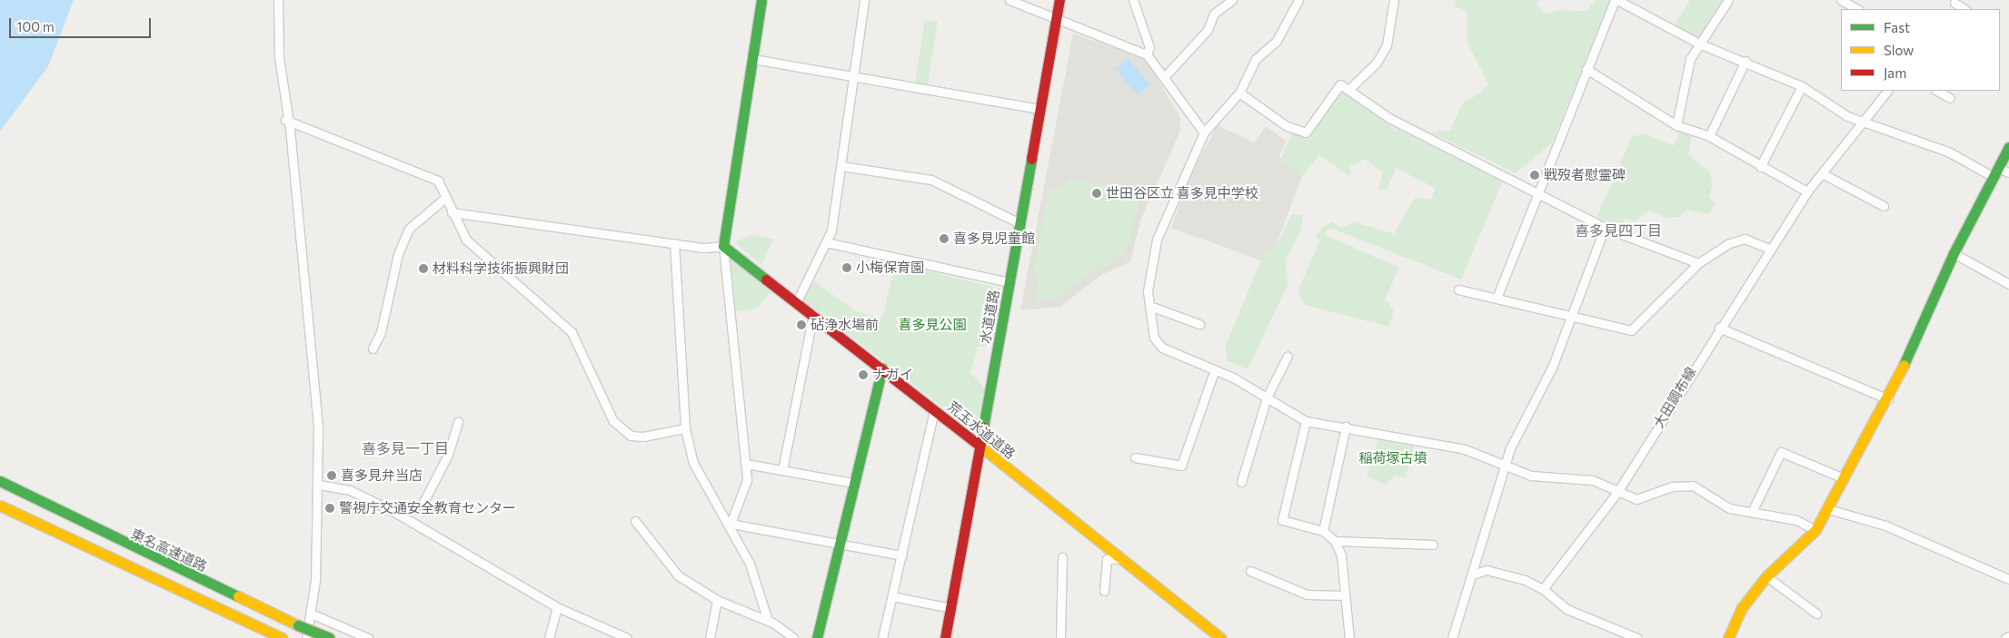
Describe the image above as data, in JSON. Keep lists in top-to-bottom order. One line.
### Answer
{"streets":{"main road":["水道道路","荒玉水道道路","東名高速道路"],"street":["大田調布線"]},"crossings":[["水道道路","荒玉水道道路"]],"districts":["喜多見四丁目","喜多見一丁目"],"parks":["喜多見公園","稲荷塚古墳"],"places":["戦歿者慰霊碑","世田谷区立 喜多見中学校","喜多見児童館","小梅保育園","材料科学技術振興財団","砧浄水場前","ナガイ","喜多見弁当店","警視庁交通安全教育センター"],"legend":["Fast","Slow","Jam"],"scale_bar":"100 m"}
